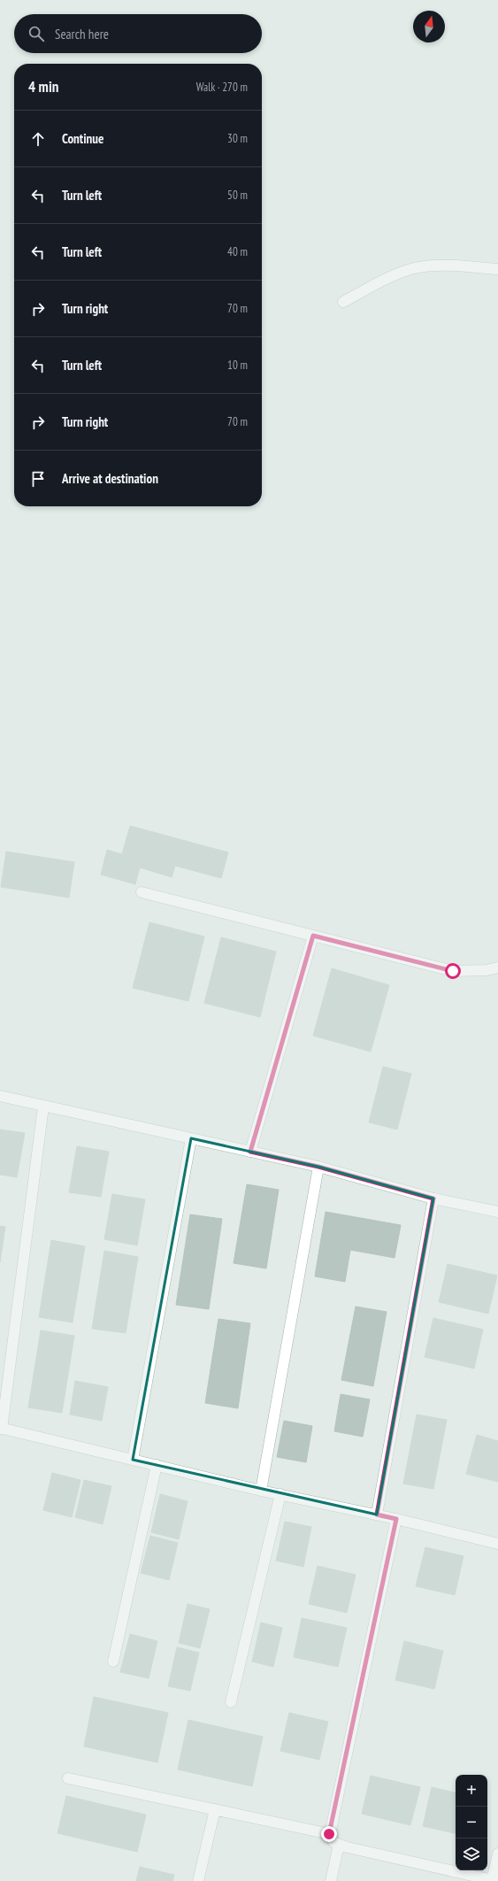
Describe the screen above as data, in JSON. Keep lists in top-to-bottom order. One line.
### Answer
{"north":"top","page":{"search":"Search here","heading":["4 min","Walk · 270 m"],"list":[["Continue","30 m"],["Turn left","50 m"],["Turn left","40 m"],["Turn right","70 m"],["Turn left","10 m"],["Turn right","70 m"],"Arrive at destination"],"map_buttons":["+","−"]}}
